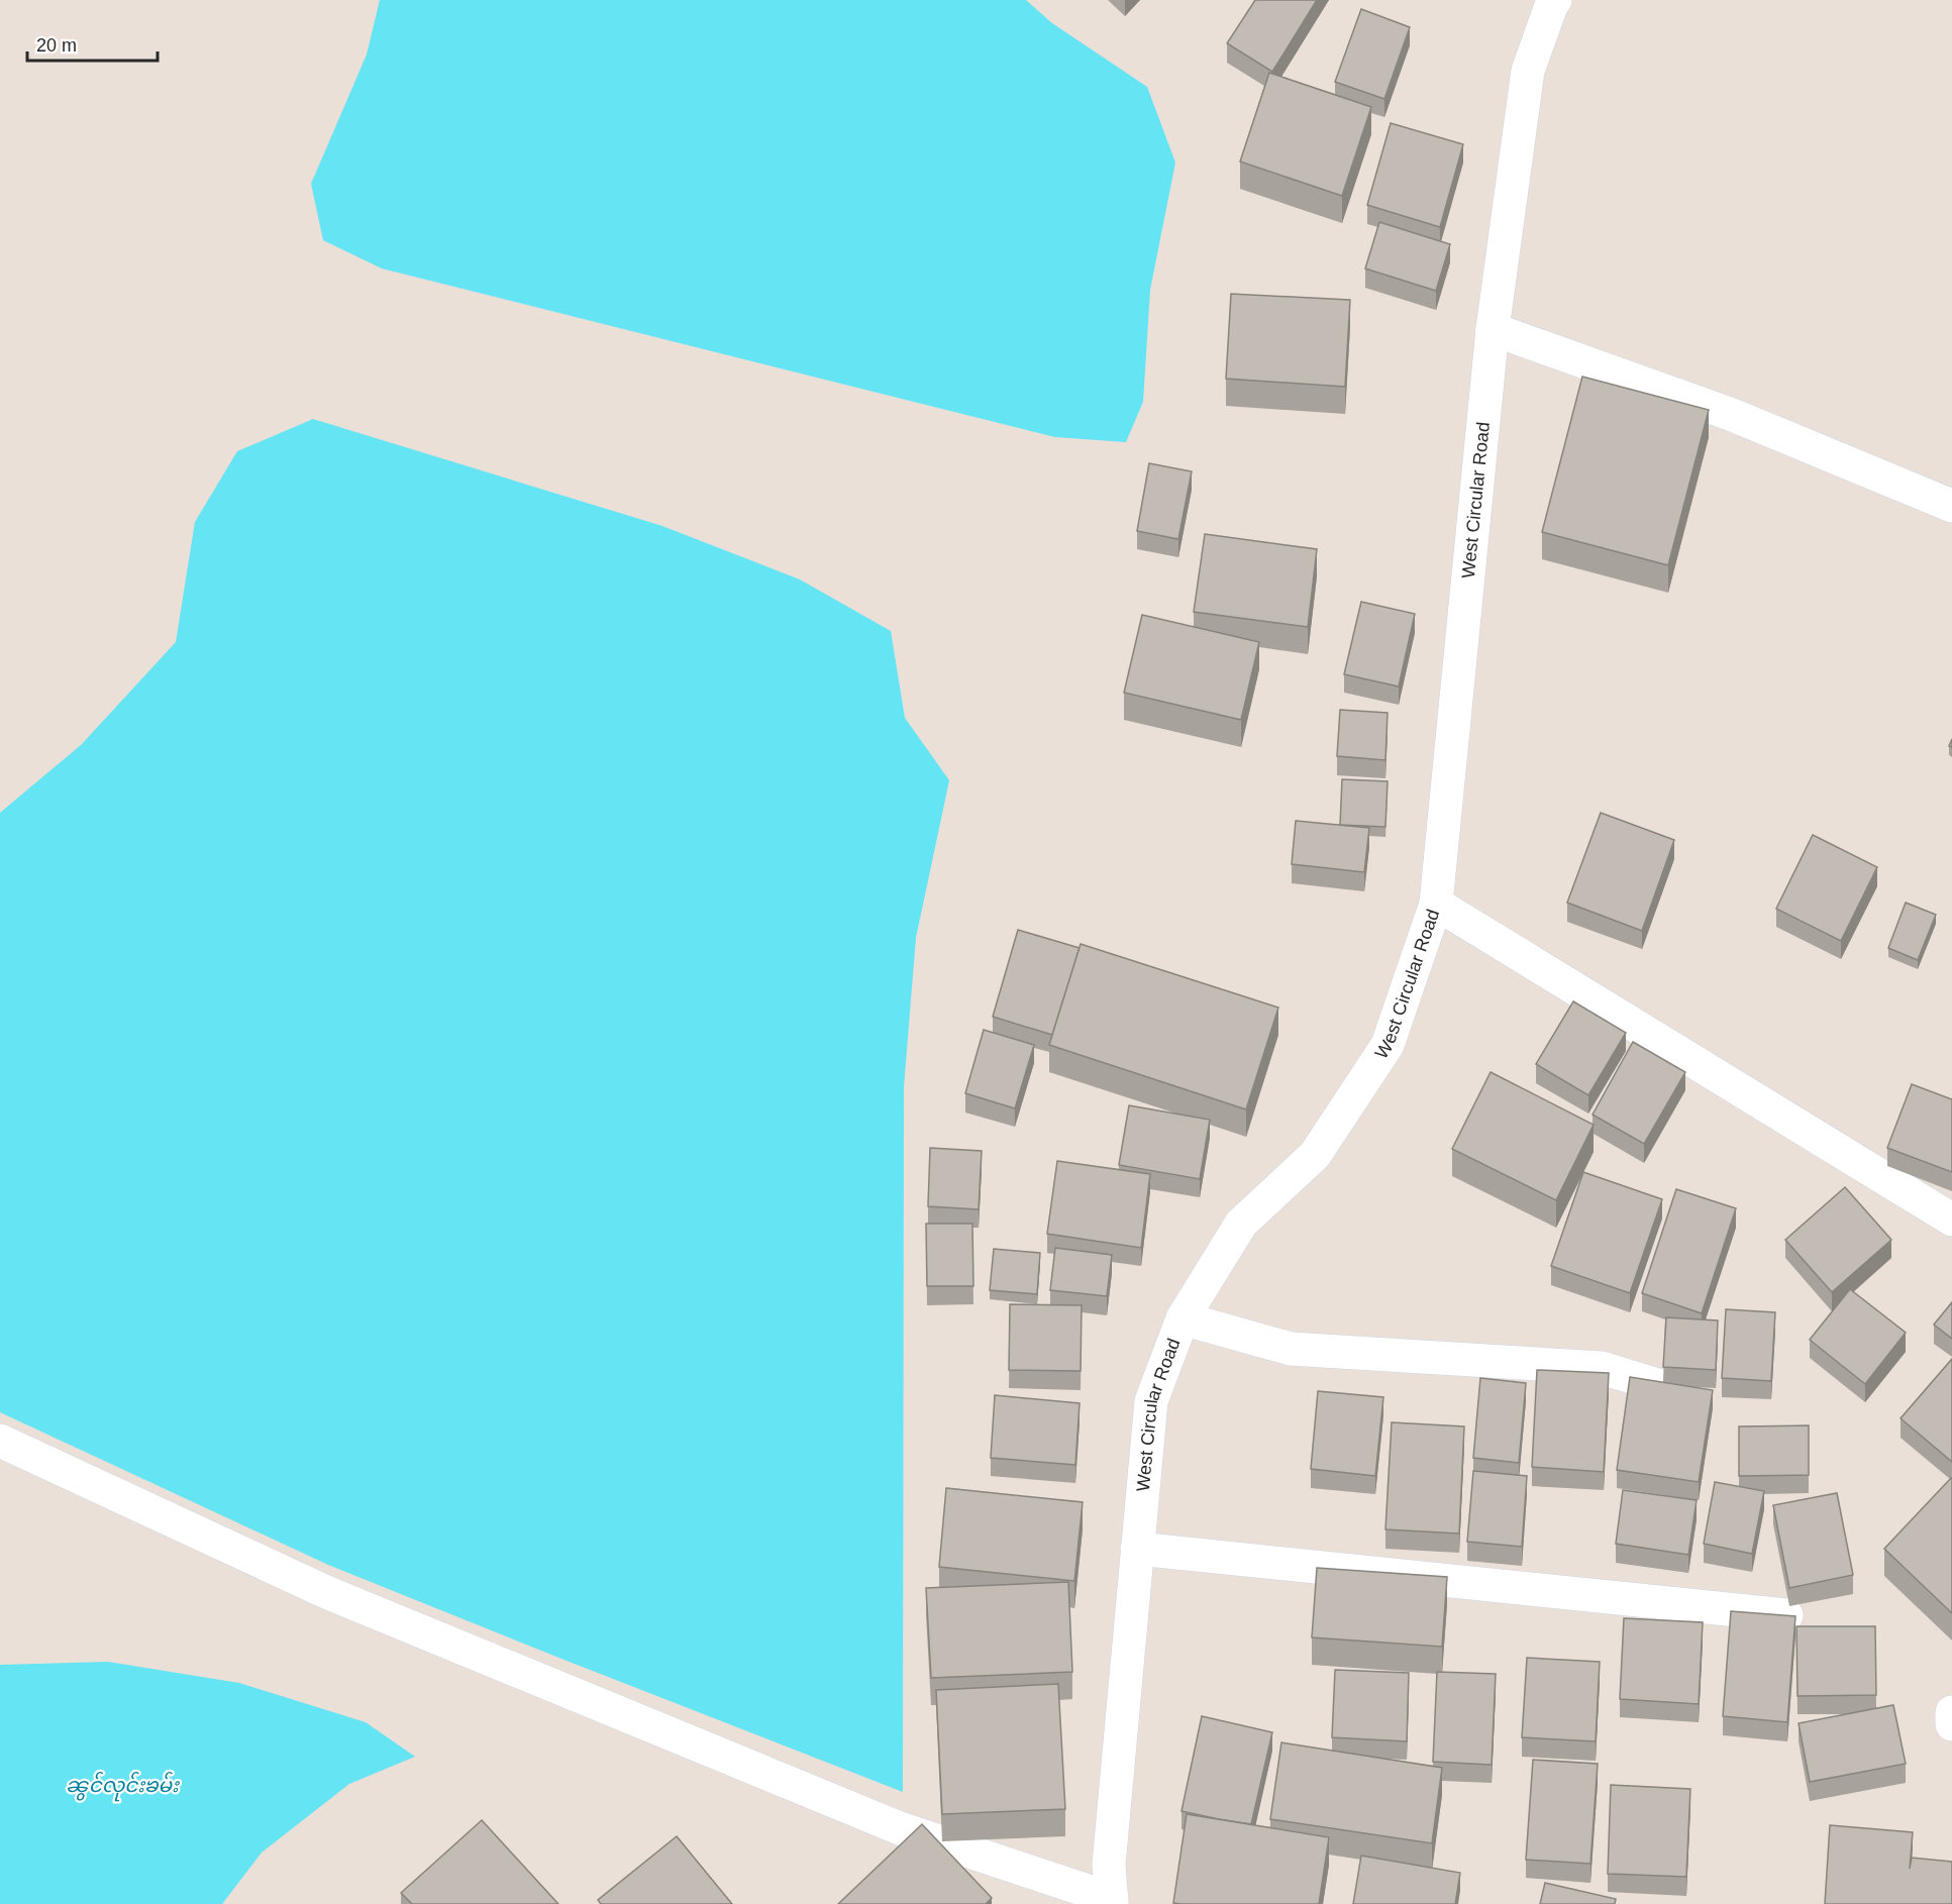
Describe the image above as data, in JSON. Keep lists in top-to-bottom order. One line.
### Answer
{"streets":{"street":["West Circular Road"]},"water":["ၼွင်လုင်းၶမ်း"],"scale_bar":"20 m"}
